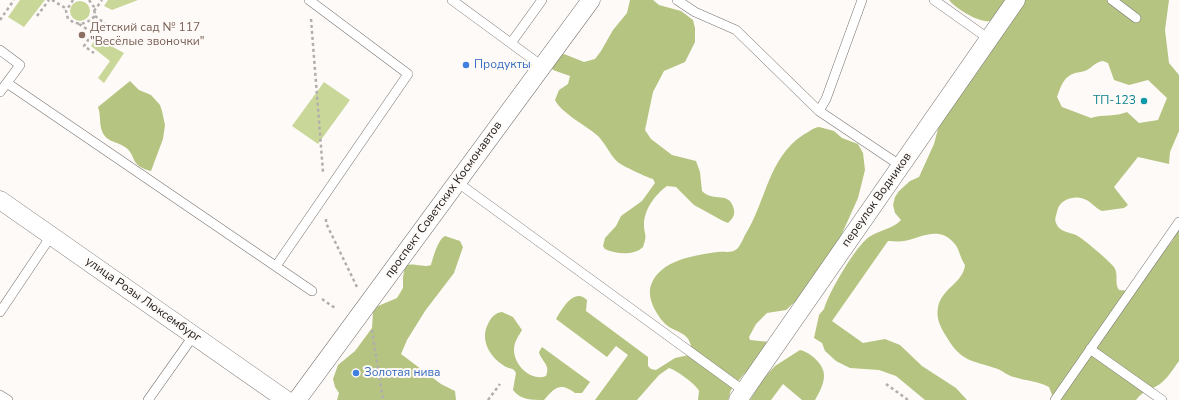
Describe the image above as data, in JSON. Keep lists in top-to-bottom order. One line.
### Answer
{"streets":{"street":["проспект Советских Космонавтов","переулок Водников","улица Розы Люксембург"]},"places":["Детский сад № 117 \"Весёлые звоночки\"","Продукты","ТП-123","Золотая нива"]}
